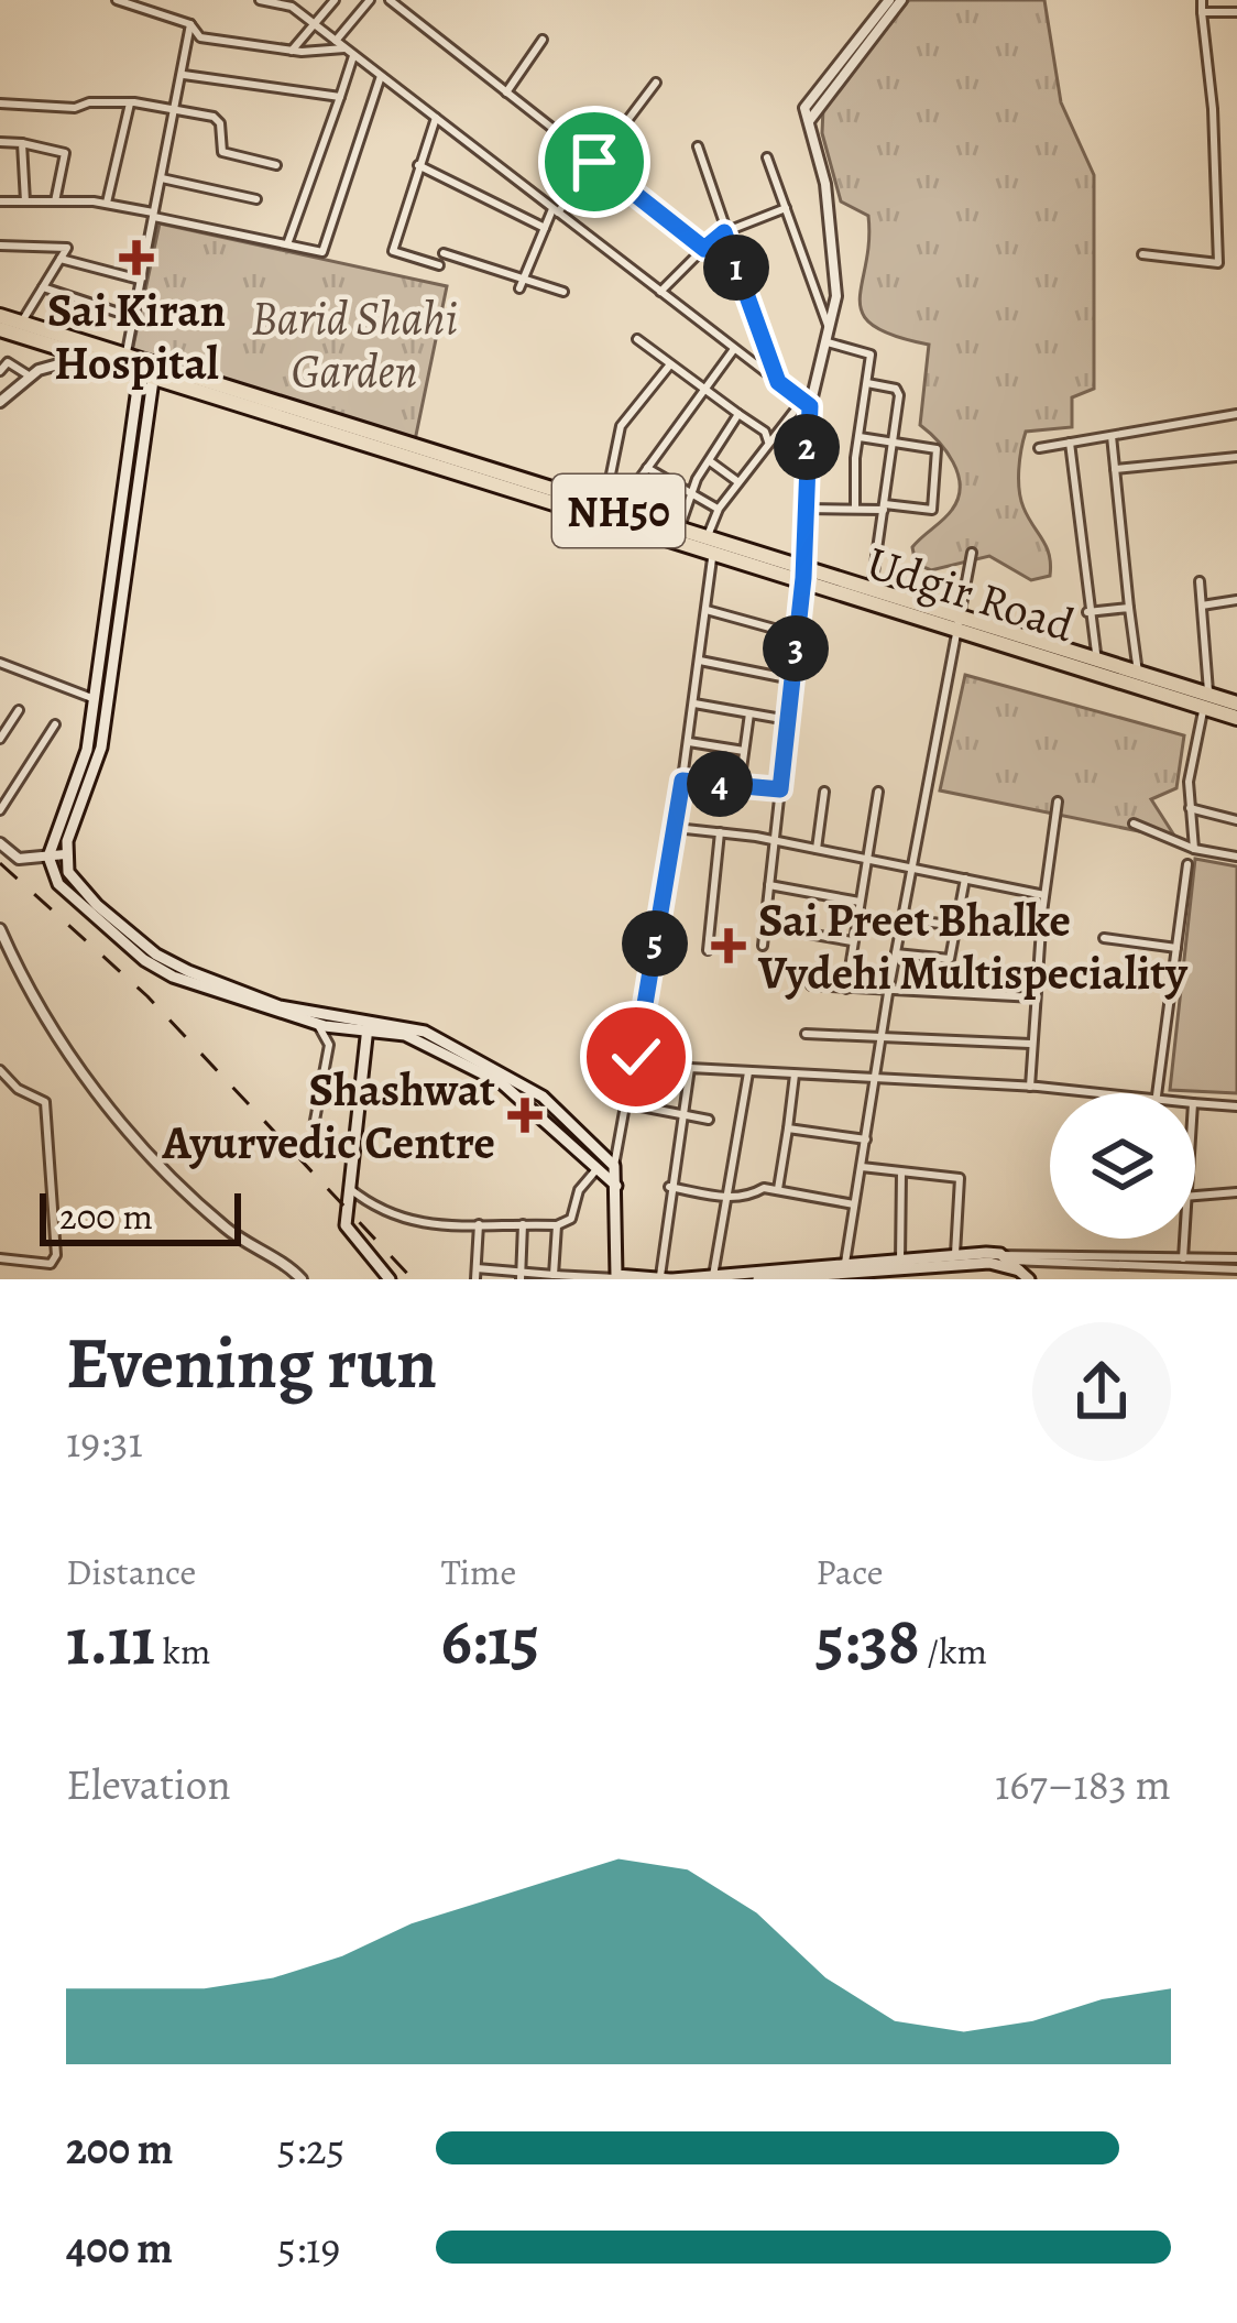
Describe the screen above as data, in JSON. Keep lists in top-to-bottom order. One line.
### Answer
{"streets":{"highway":["NH50","Udgir Road"]},"parks":["Barid Shahi Garden"],"places":{"health":["Sai Kiran Hospital","Sai Preet Bhalke Vydehi Multispeciality","Shashwat Ayurvedic Centre"]},"scale_bar":"200 m","page":{"pins":["1","2","3","4","5"],"scale":"200 m","heading":["Evening run","19:31"],"stats":[["Distance","1.11 km"],["Time","6:15"],["Pace","5:38 /km"]],"chart":["Elevation","167–183 m"],"list":[{"name":"200 m","note":"5:25"},{"name":"400 m","note":"5:19"}]}}
